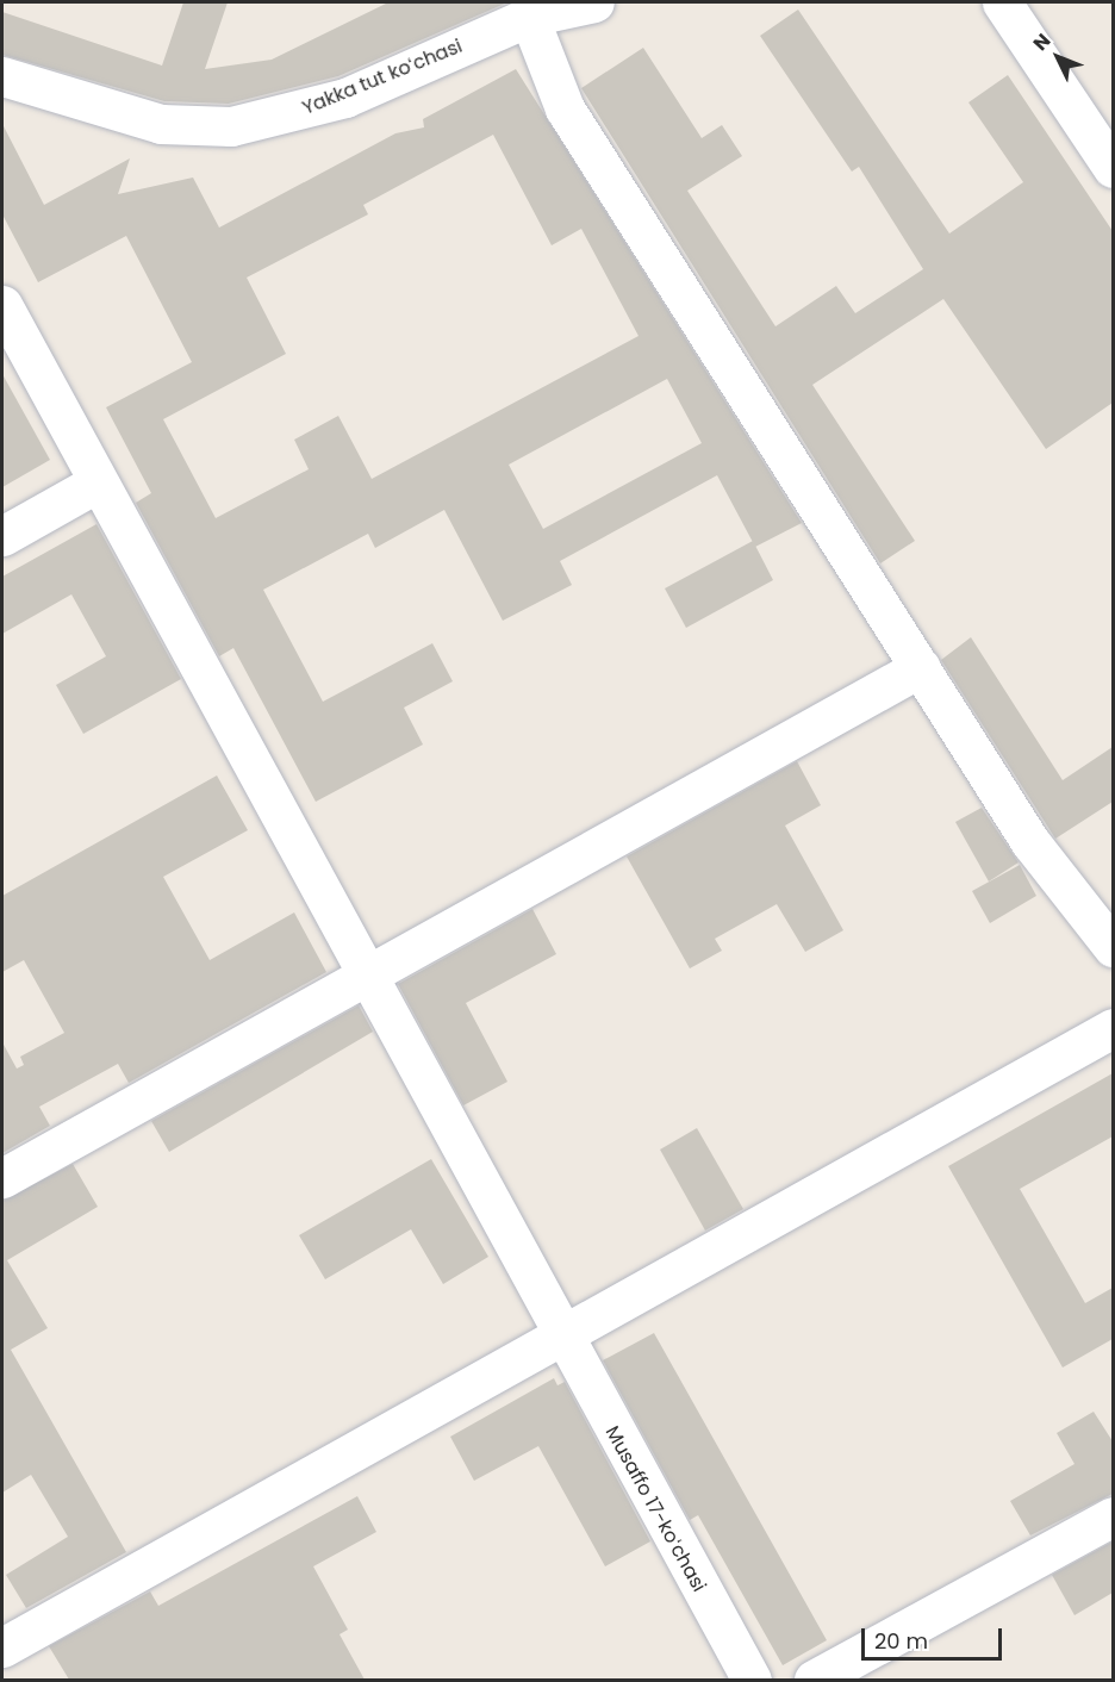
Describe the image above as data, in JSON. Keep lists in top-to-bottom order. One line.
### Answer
{"streets":{"street":["Yakka tut koʻchasi","Musaffo 17-koʻchasi"]},"scale_bar":"20 m","north":"top left"}
